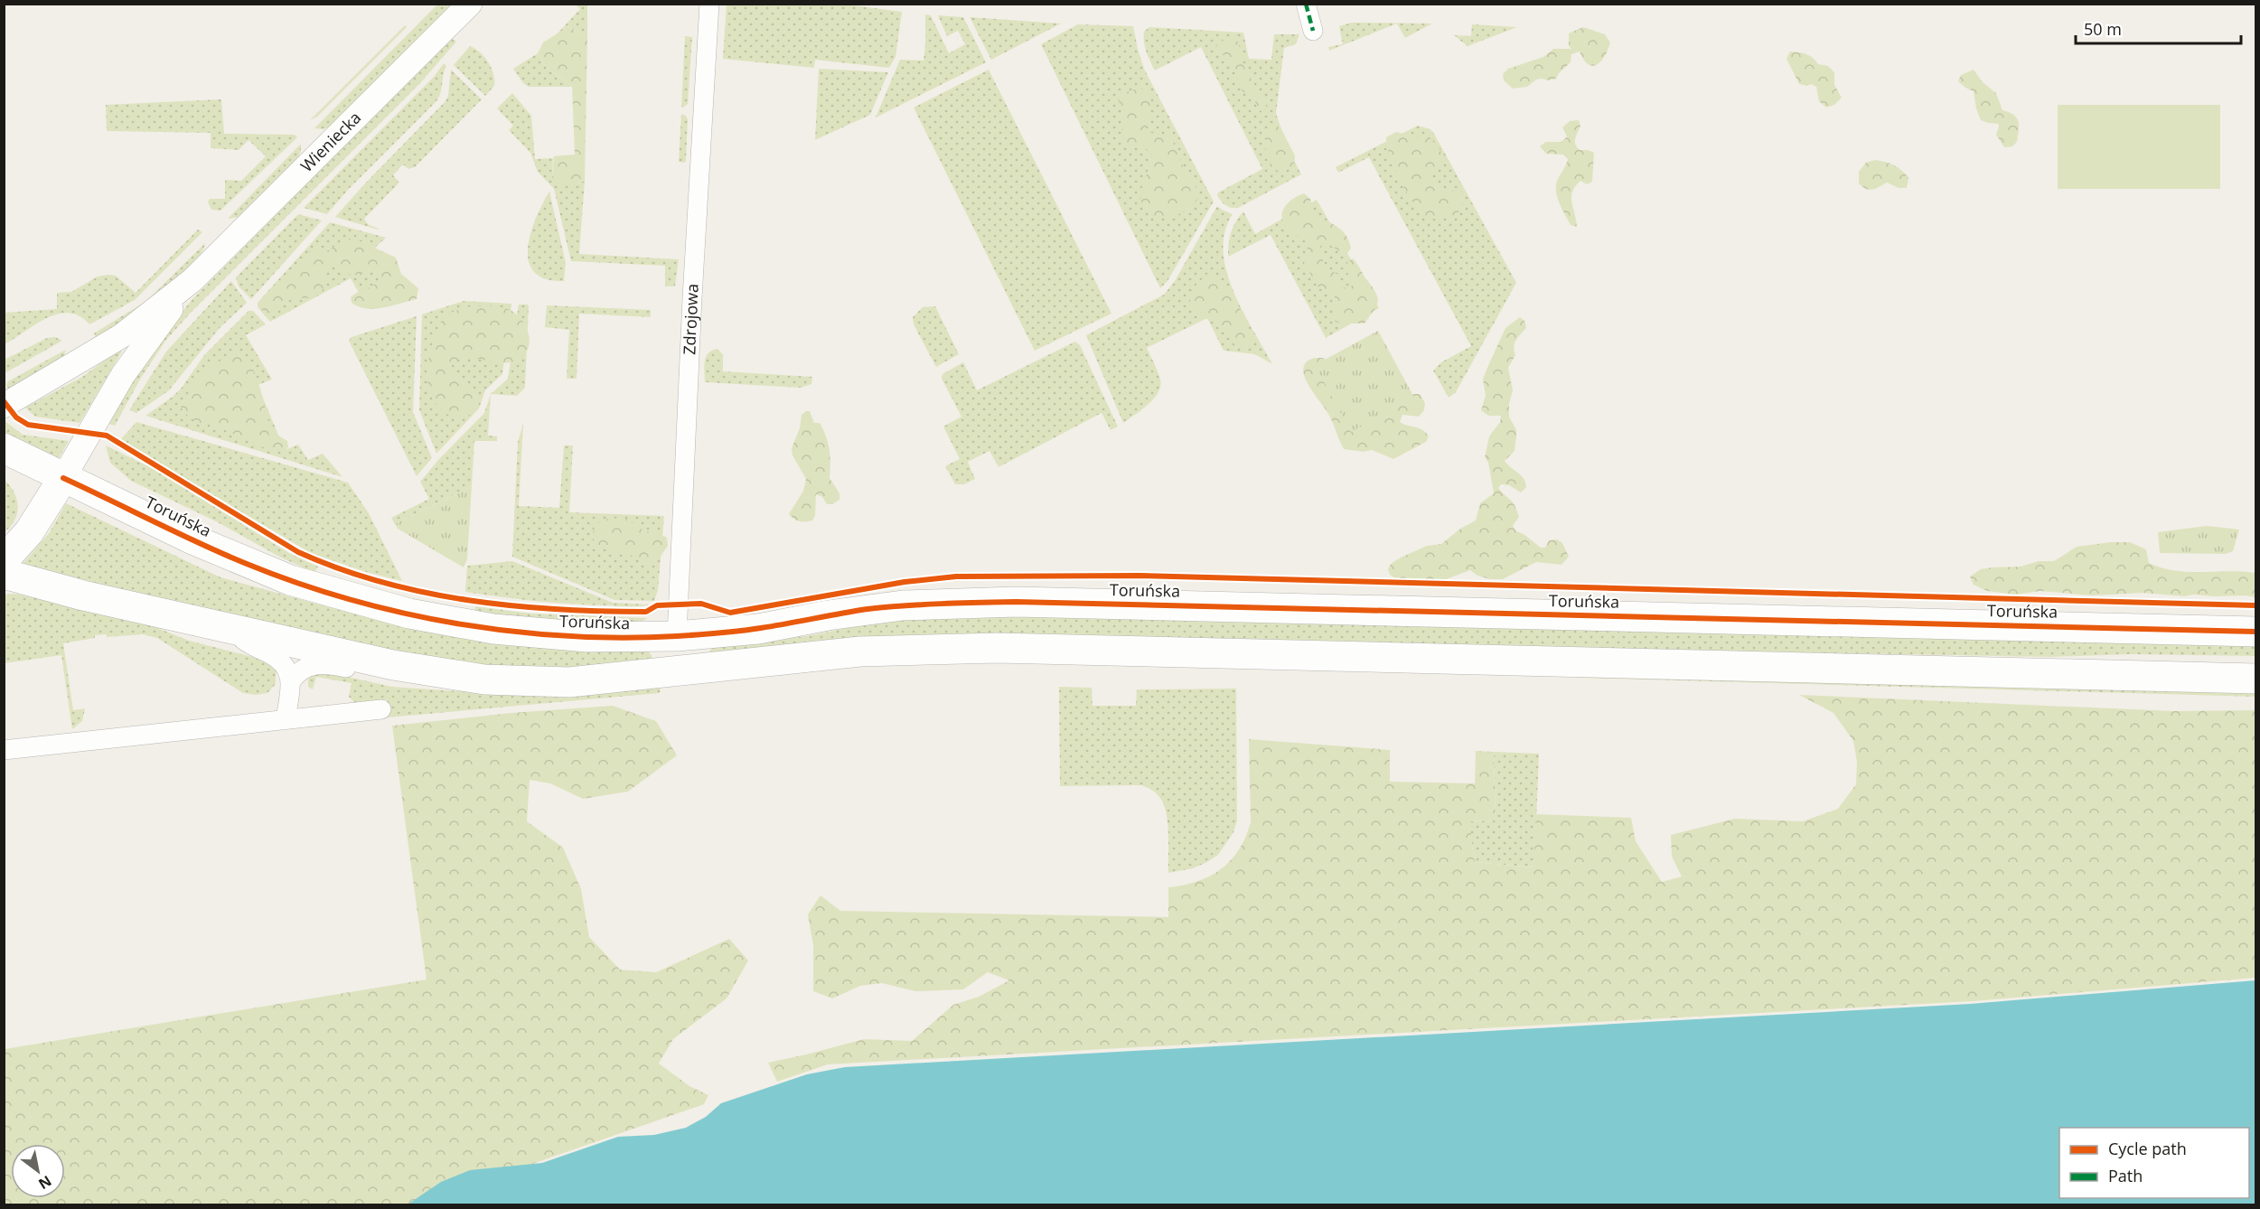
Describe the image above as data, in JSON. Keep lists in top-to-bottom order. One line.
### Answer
{"streets":{"main road":["Toruńska"],"street":["Wieniecka","Zdrojowa"]},"crossings":[["Wieniecka","Toruńska"],["Zdrojowa","Toruńska"]],"legend":["Cycle path","Path"],"scale_bar":"50 m","north":"bottom right"}
